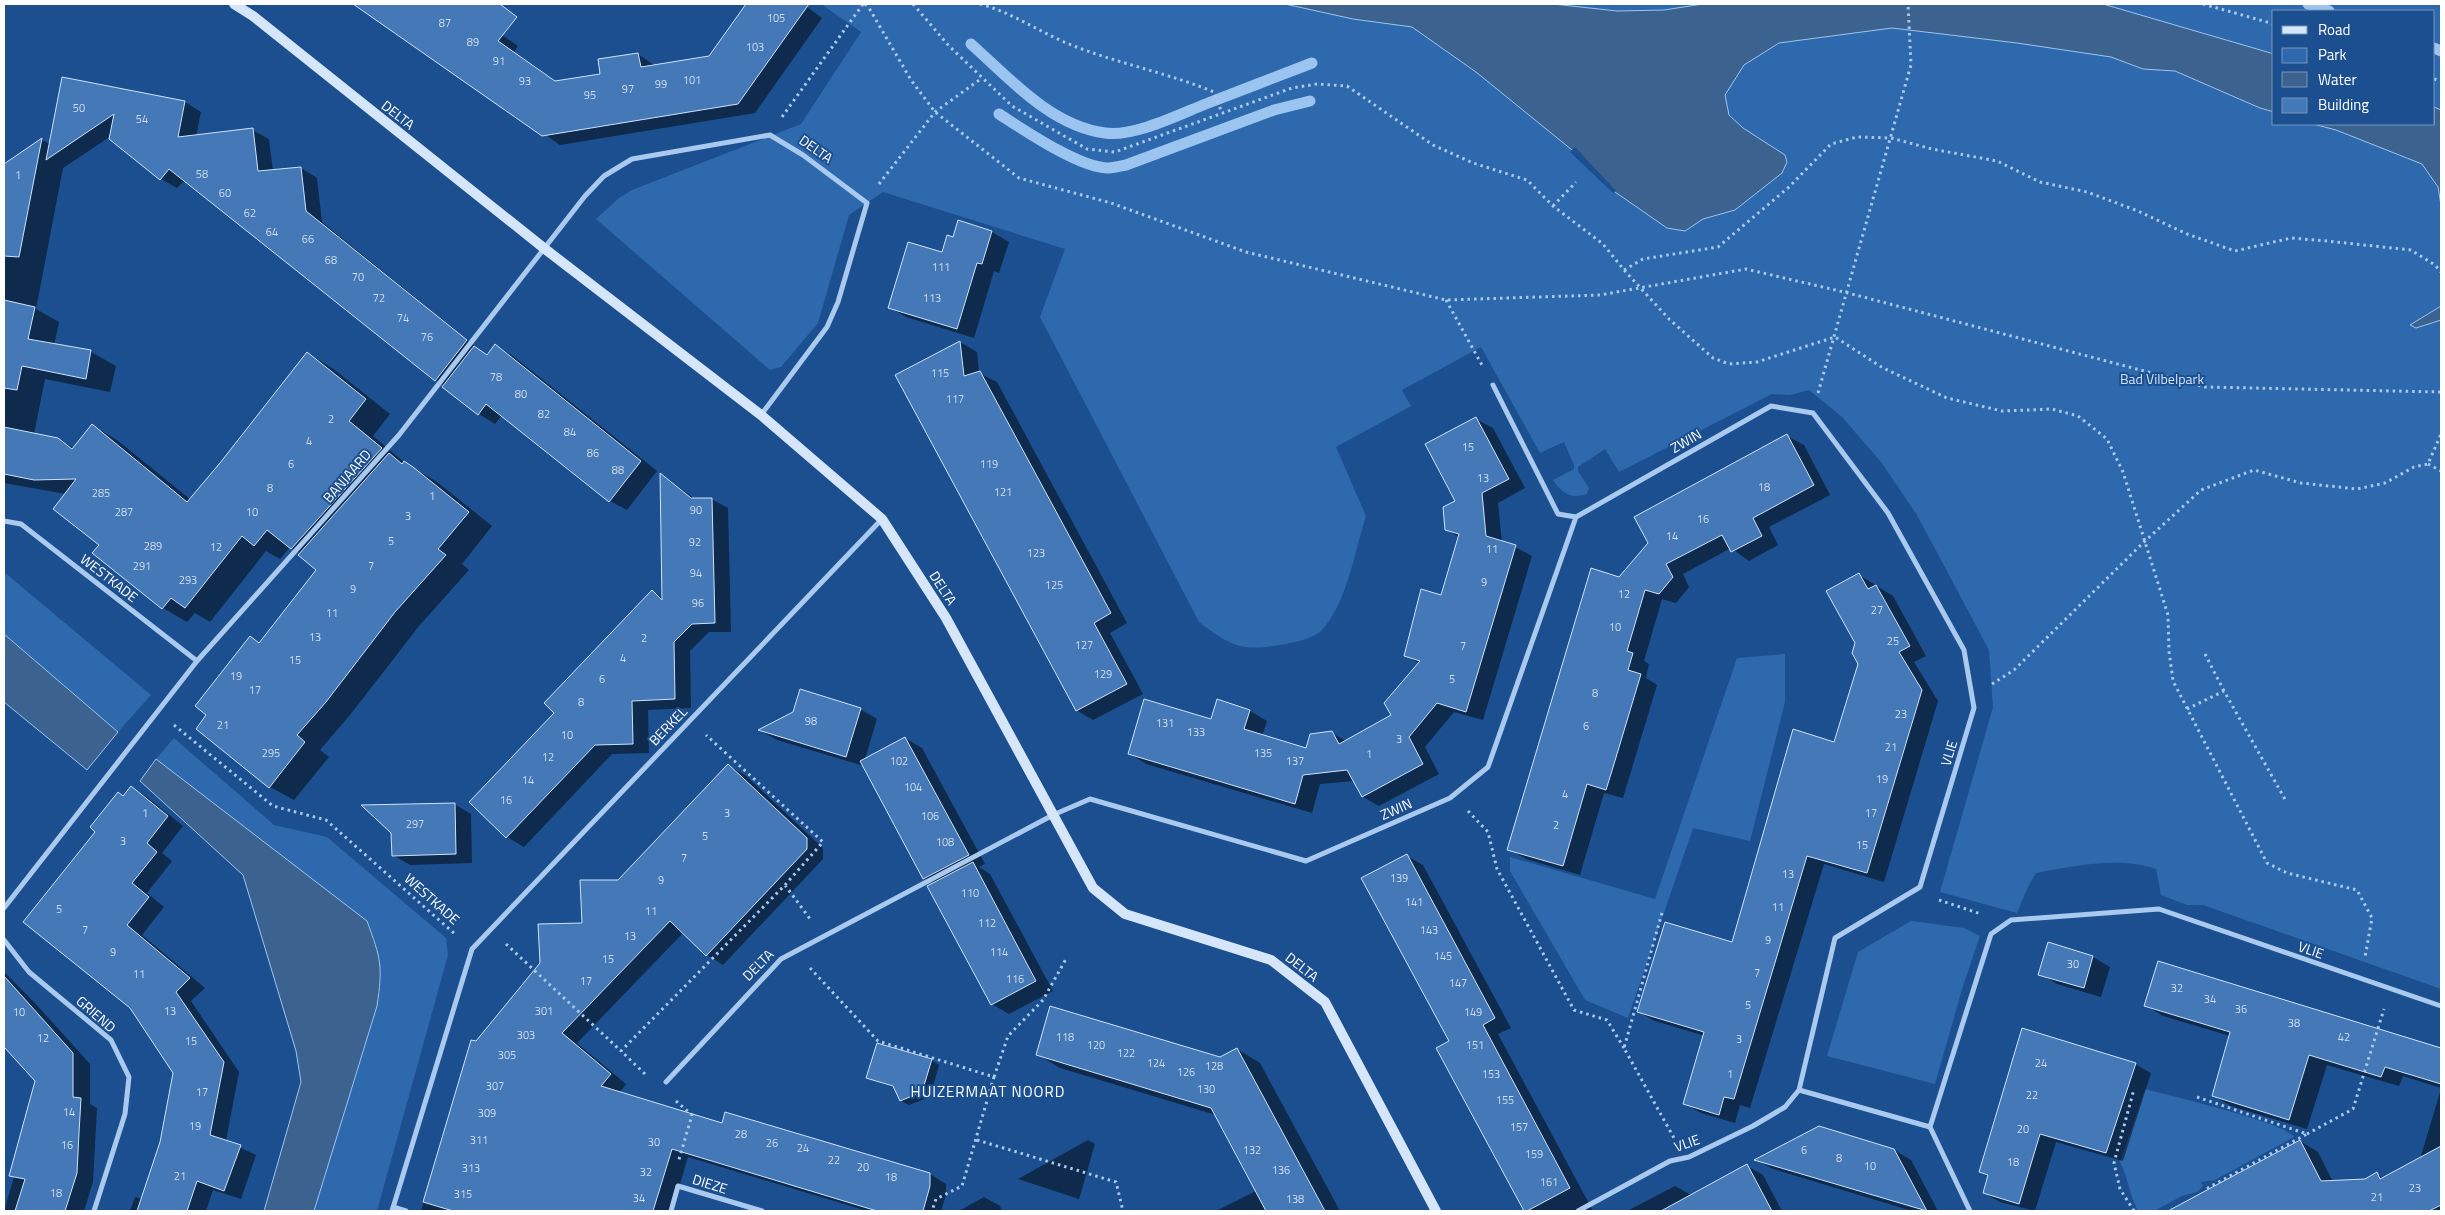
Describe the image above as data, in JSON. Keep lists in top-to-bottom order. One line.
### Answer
{"streets":{"street":["DELTA","ZWIN","BANJAARD","WESTKADE","BERKEL","VLIE","GRIEND","DIEZE"]},"crossings":[["DELTA","ZWIN"],["DELTA","BANJAARD"],["DELTA","BERKEL"],["ZWIN","VLIE"],["BANJAARD","WESTKADE"],["WESTKADE","BERKEL"]],"districts":["HUIZERMAAT NOORD"],"parks":["Bad Vilbelpark"],"house_numbers":["105","87","89","103","91","101","93","99","97","95","50","54","58","1","60","62","64","66","68","111","70","72","113","74","76","115","78","80","117","82","2","84","4","15","86","6","119","88","13","18","8","121","285","1","90","287","10","3","16","14","5","92","289","12","11","123","291","7","94","293","9","125","9","12","96","27","11","10","13","2","25","127","7","4","15","129","19","6","5","17","8","8","23","98","131","21","6","133","10","3","21","295","135","1","12","102","137","19","14","104","4","16","1","3","17","106","297","2","5","3","108","15","7","13","139","9","110","141","11","5","11","112","7","143","13","9","9","114","145","15","30","7","11","116","17","147","32","34","5","36","13","301","10","149","38","303","118","42","12","3","15","120","151","122","305","124","24","128","126","153","1","307","130","17","22","155","14","309","19","157","20","28","311","30","26","16","24","132","6","159","8","22","18","10","20","313","136","32","21","18","161","23","18","315","21","34","138"],"legend":["Road","Park","Water","Building"]}
